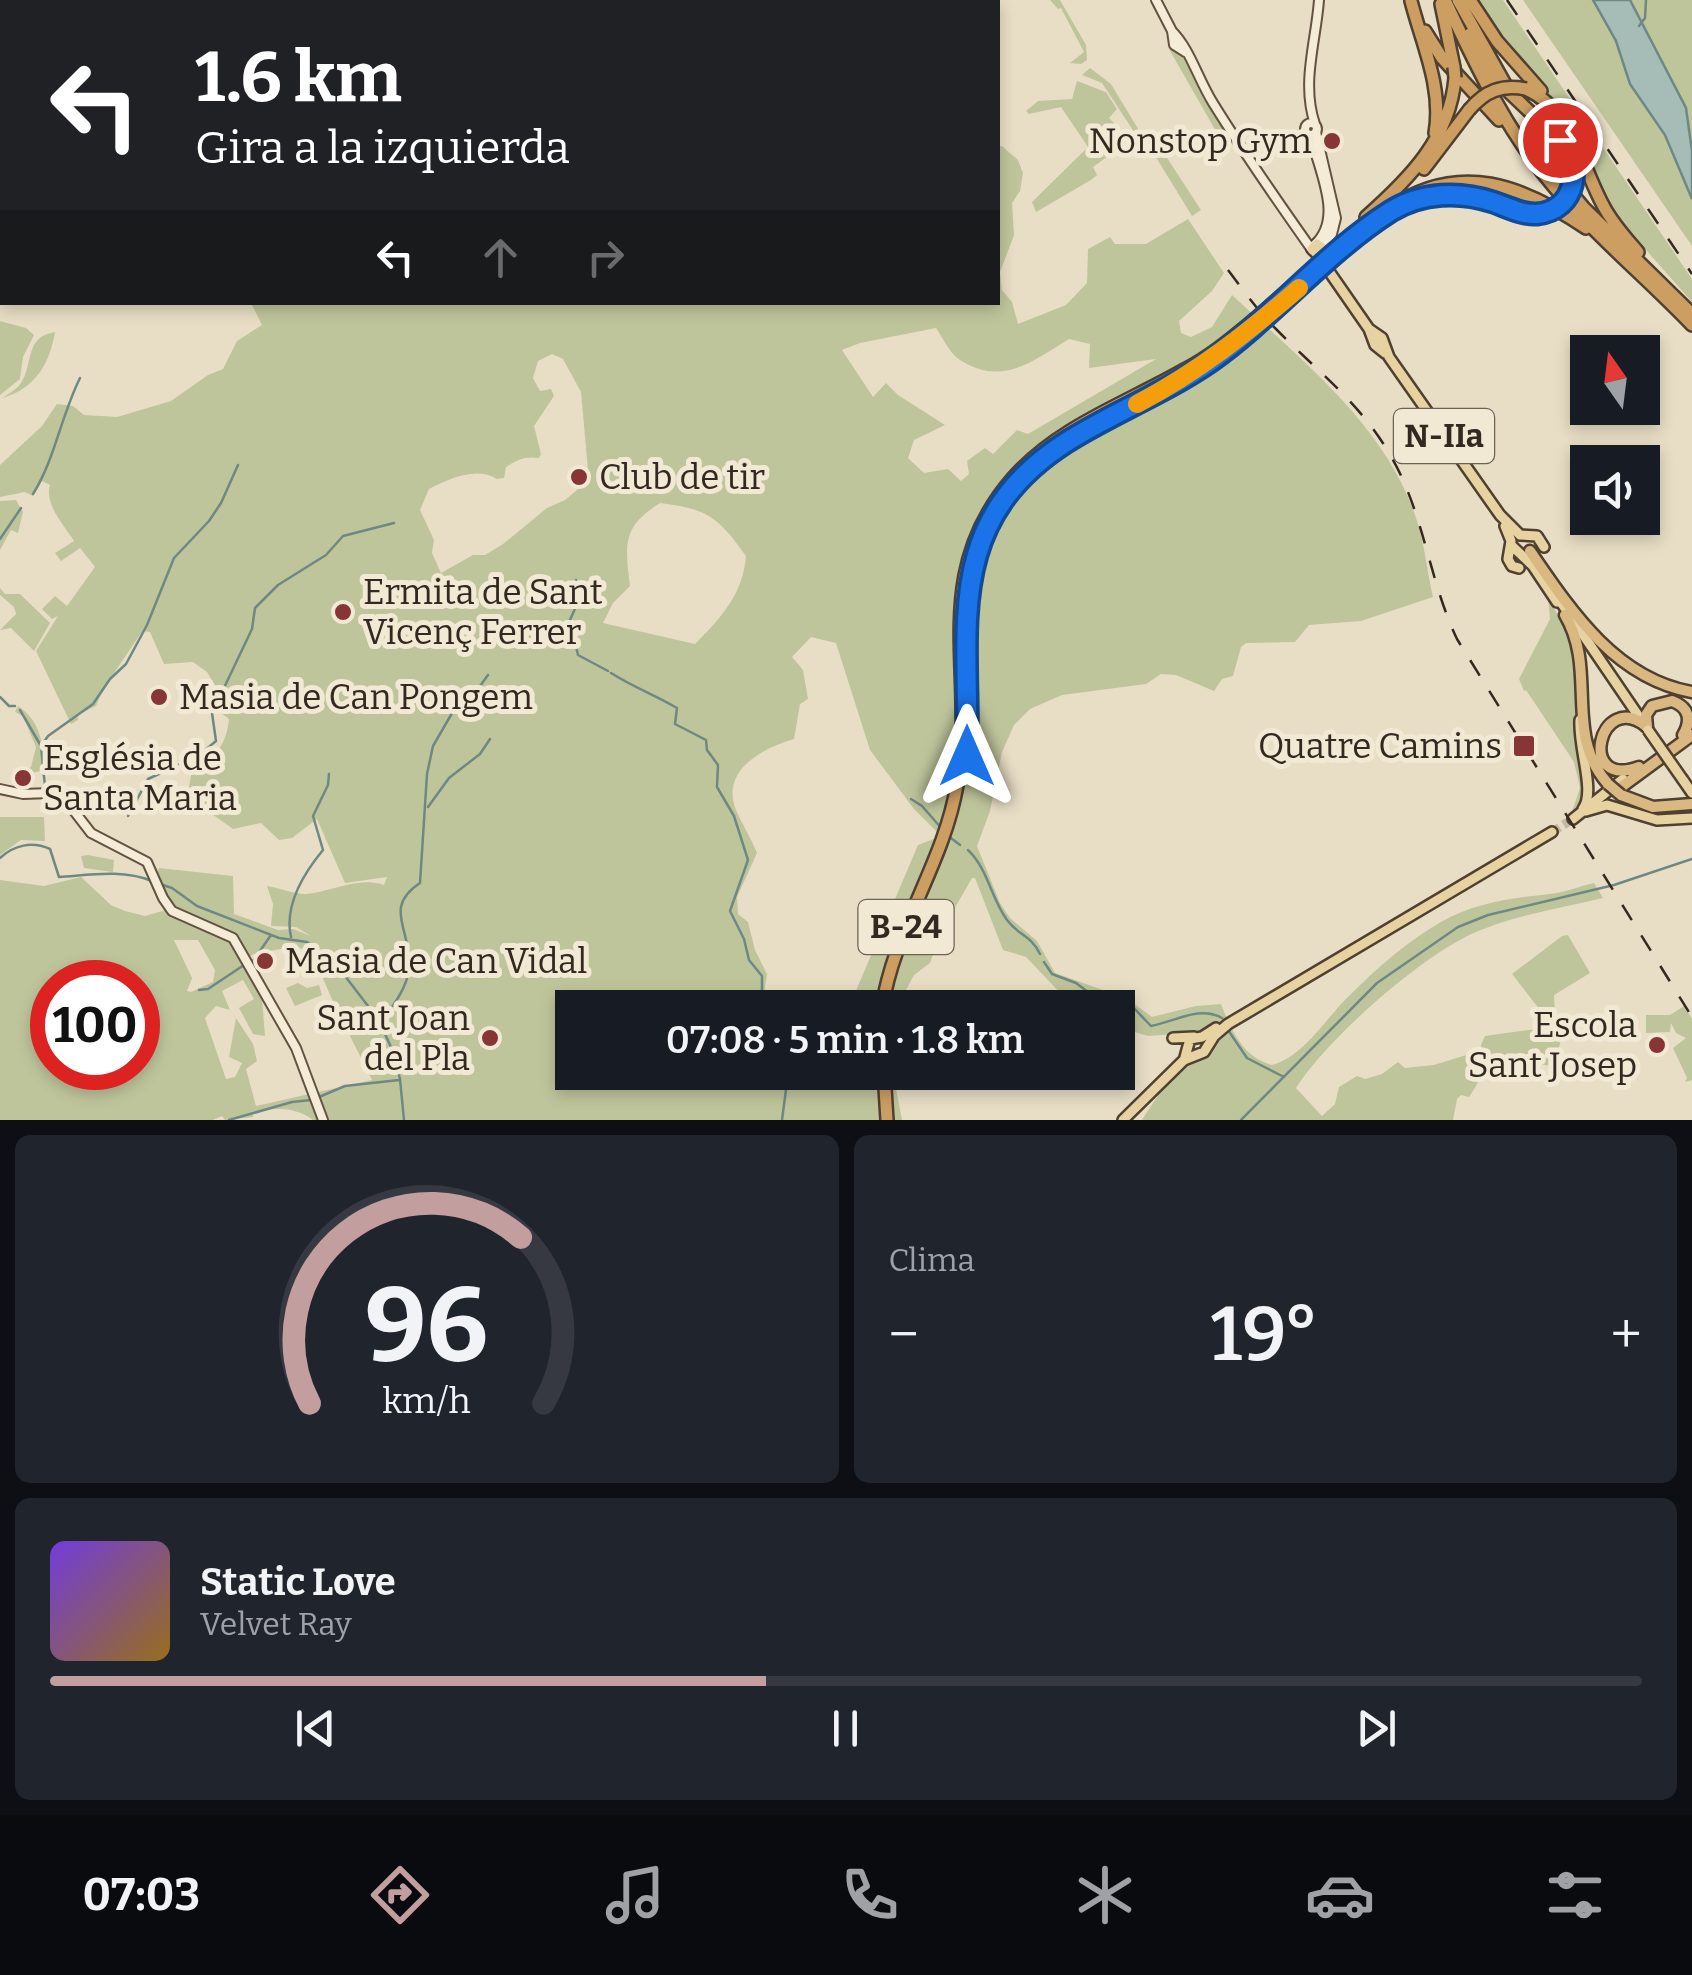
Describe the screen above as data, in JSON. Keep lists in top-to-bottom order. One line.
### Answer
{"streets":{"highway":["B-24"],"main road":["N-IIa"]},"places":{"other":["Nonstop Gym","Club de tir","Ermita de Sant Vicenç Ferrer","Masia de Can Pongem","Església de Santa Maria","Masia de Can Vidal","Sant Joan del Pla","Escola Sant Josep"],"transit":["Quatre Camins"]},"north":"top","page":{"turn":["1.6 km","Gira a la izquierda"],"limit":"100","trip":"07:08 · 5 min · 1.8 km","tile":"Clima","heat":["−","19°","+"],"song":["Static Love","Velvet Ray"],"tabs":"07:03","gauge":["96","km/h"]}}
